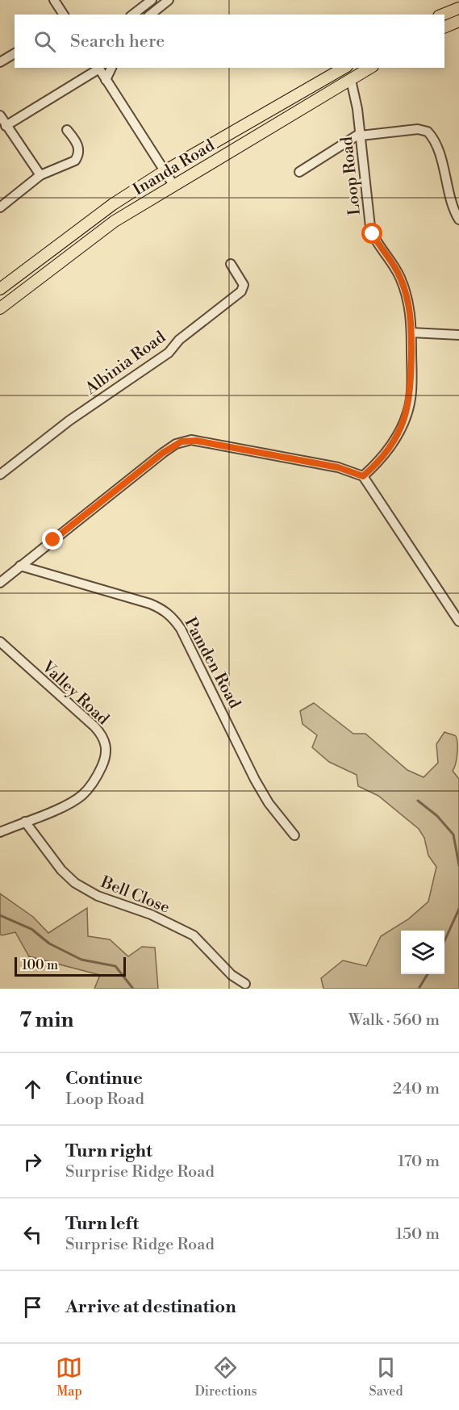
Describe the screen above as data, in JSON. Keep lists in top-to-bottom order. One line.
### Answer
{"streets":{"main road":["Inanda Road"],"street":["Loop Road","Albinia Road","Pamden Road","Valley Road","Bell Close"]},"crossings":[["Inanda Road","Loop Road"],["Valley Road","Bell Close"]],"scale_bar":"100 m","page":{"search":"Search here","scale":"100 m","heading":["7 min","Walk · 560 m"],"list":[["Continue","Loop Road","240 m"],["Turn right","Surprise Ridge Road","170 m"],["Turn left","Surprise Ridge Road","150 m"],"Arrive at destination"],"nav":["Map","Directions","Saved"]}}
